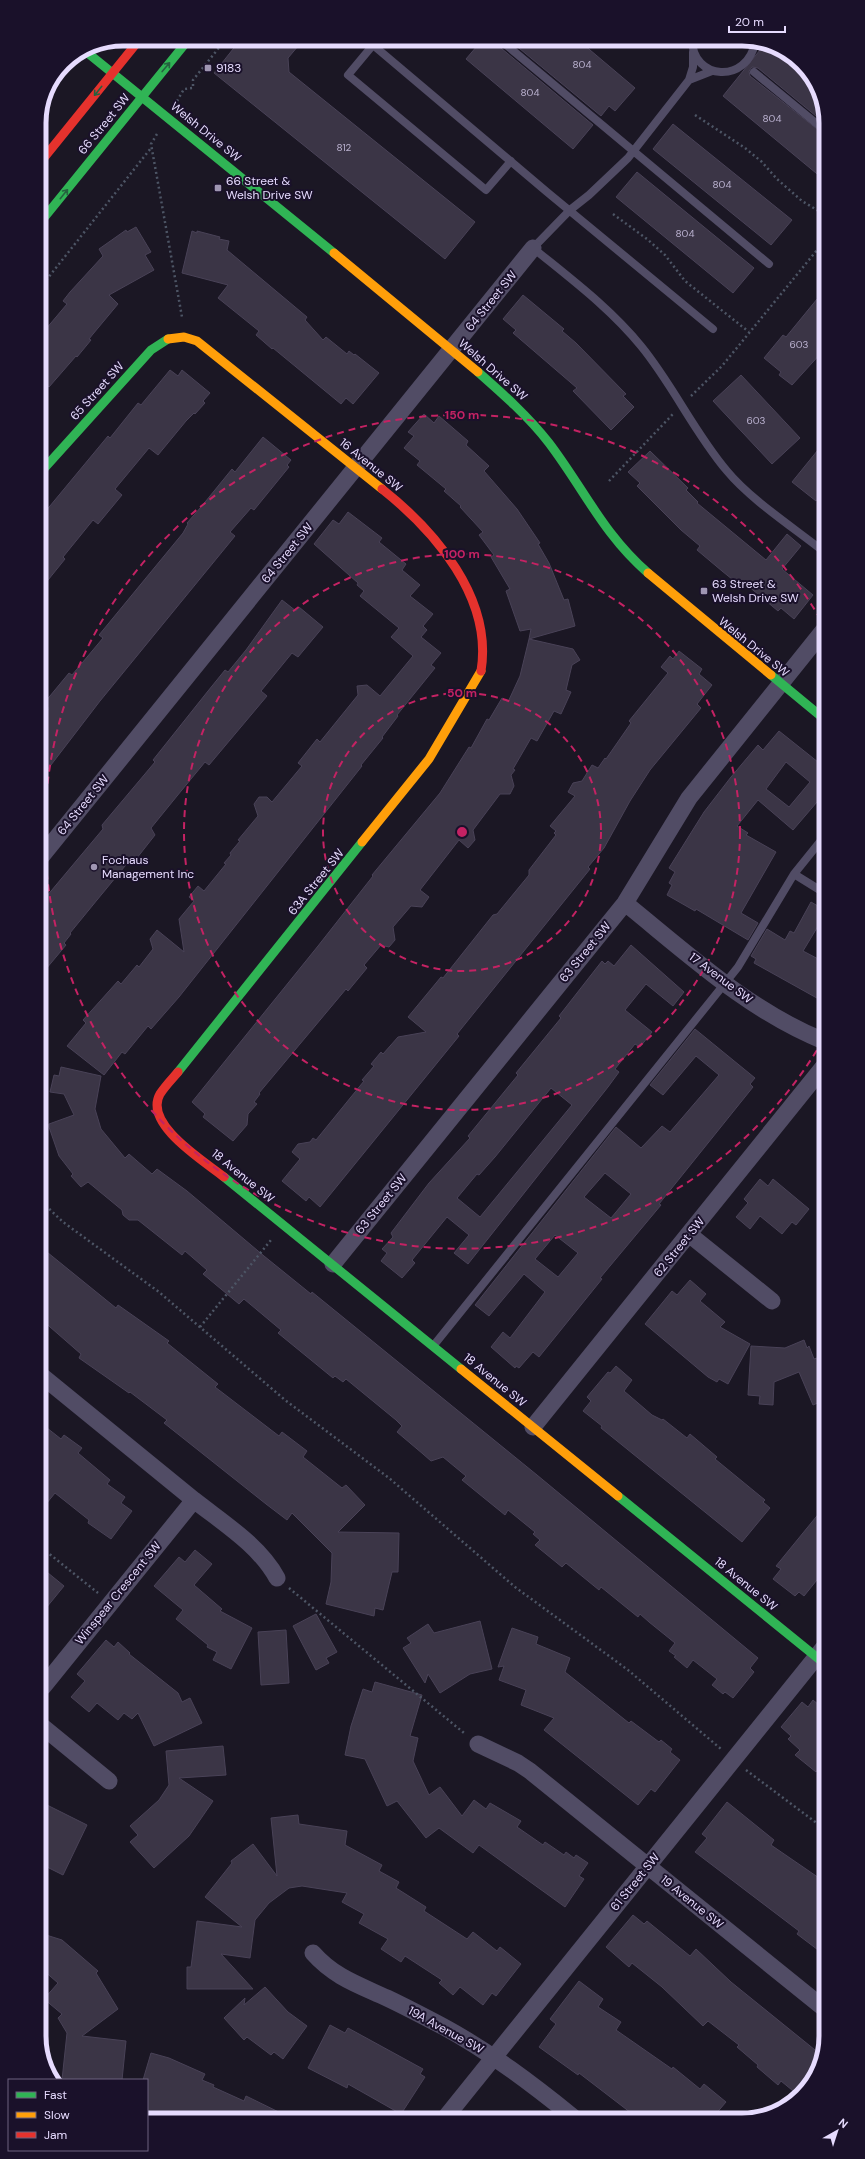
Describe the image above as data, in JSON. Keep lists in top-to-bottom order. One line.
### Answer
{"streets":{"street":["66 Street SW","Welsh Drive SW","64 Street SW","65 Street SW","16 Avenue SW","63A Street SW","63 Street SW","17 Avenue SW","18 Avenue SW","62 Street SW","Winspear Crescent SW","61 Street SW","19 Avenue SW","19A Avenue SW"]},"crossings":[["66 Street SW","Welsh Drive SW"],["Welsh Drive SW","64 Street SW"],["Welsh Drive SW","63 Street SW"],["64 Street SW","16 Avenue SW"],["65 Street SW","16 Avenue SW"],["16 Avenue SW","63A Street SW"],["63A Street SW","18 Avenue SW"],["63 Street SW","17 Avenue SW"],["63 Street SW","18 Avenue SW"],["18 Avenue SW","62 Street SW"],["61 Street SW","19 Avenue SW"],["61 Street SW","19A Avenue SW"]],"places":{"transit":["9183","66 Street & Welsh Drive SW","63 Street & Welsh Drive SW"],"other":["Fochaus Management Inc"]},"house_numbers":["804","804","804","812","804","804","603","603"],"legend":["Fast","Slow","Jam"],"scale_bar":"20 m","north":"top right","rings":["150 m","100 m","50 m"]}
